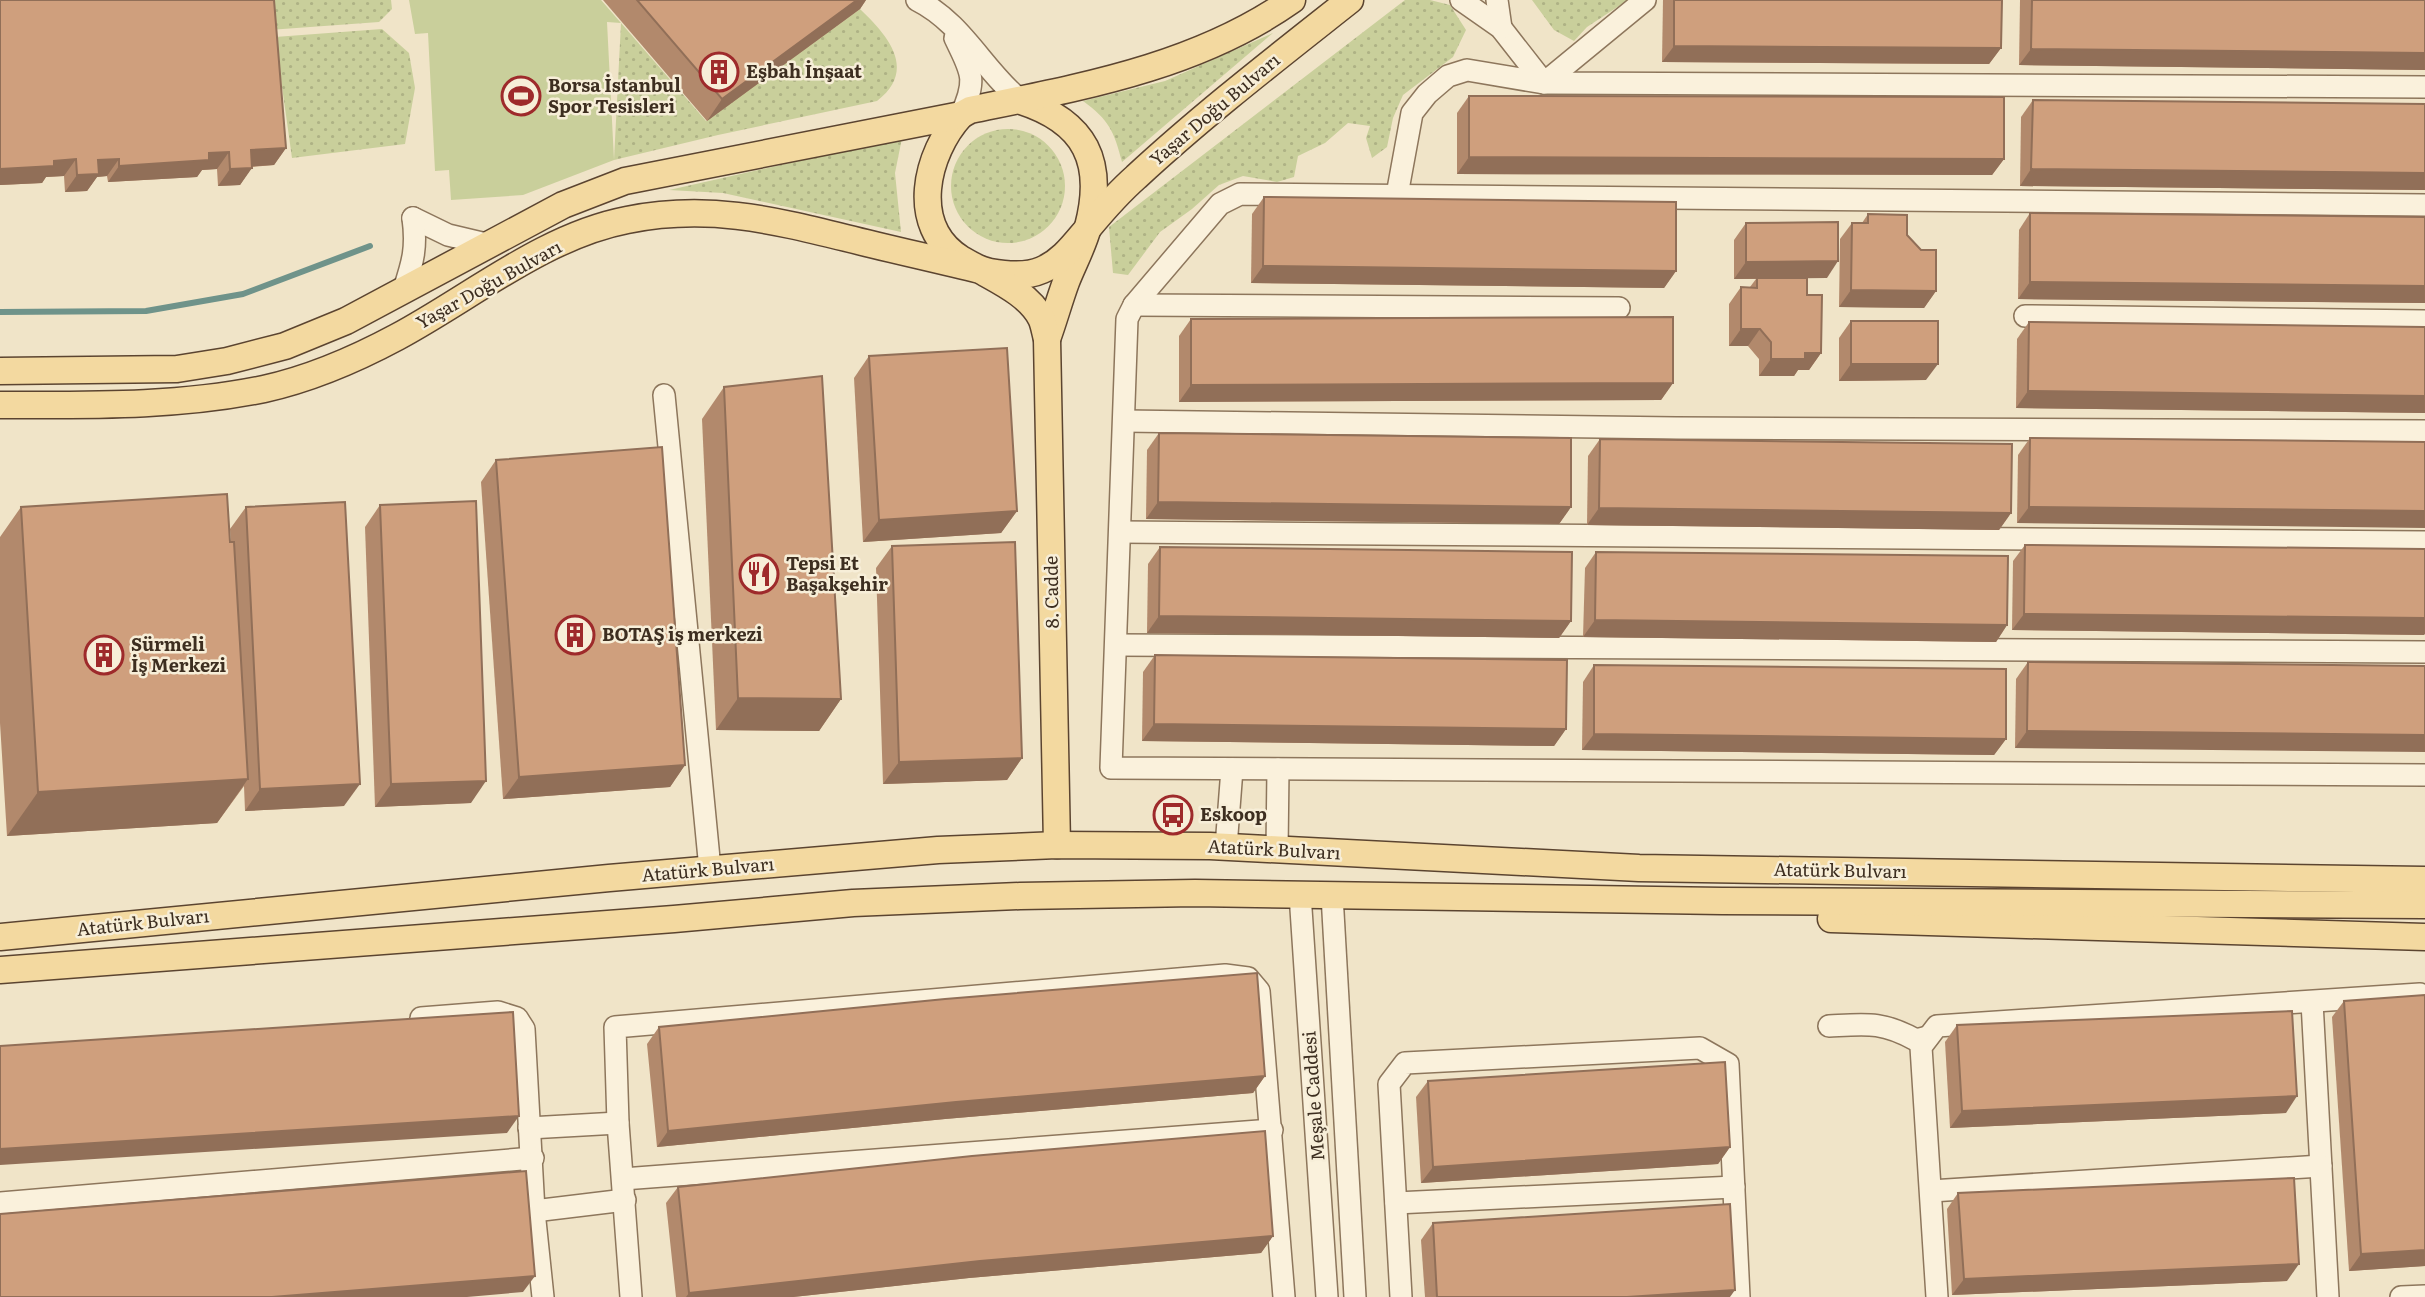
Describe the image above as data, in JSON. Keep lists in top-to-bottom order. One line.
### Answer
{"streets":{"main road":["Yaşar Doğu Bulvarı","8. Cadde","Atatürk Bulvarı"],"street":["Meşale Caddesi"]},"crossings":[["Yaşar Doğu Bulvarı","8. Cadde"],["8. Cadde","Atatürk Bulvarı"],["Atatürk Bulvarı","Meşale Caddesi"]],"places":{"building":["Eşbah İnşaat","BOTAŞ iş merkezi","Sürmeli İş Merkezi"],"sports":["Borsa İstanbul Spor Tesisleri"],"restaurant":["Tepsi Et Başakşehir"],"bus stop":["Eskoop"]}}
